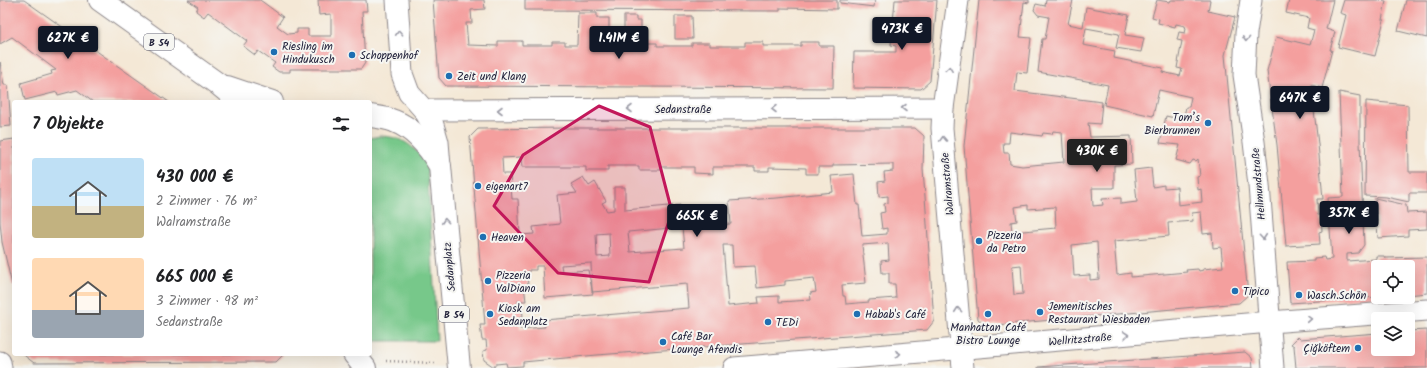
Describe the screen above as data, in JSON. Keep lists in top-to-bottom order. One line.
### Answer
{"streets":{"main road":["B 54","Sedanplatz"],"street":["Sedanstraße","Walramstraße","Hellmundstraße","Wellritzstraße"]},"crossings":[["Sedanstraße","Walramstraße"],["Sedanstraße","Sedanplatz"],["Walramstraße","Wellritzstraße"],["Hellmundstraße","Wellritzstraße"]],"one_way":["Sedanstraße","Walramstraße","Hellmundstraße","Sedanplatz","Wellritzstraße"],"places":["Riesling im Hindukusch","Schoppenhof","Zeit und Klang","Tom’s Bierbrunnen","eigenart7","Heaven","Pizzeria da Petro","Pizzeria ValDiano","Tipico","Wasch.Schön","Jemenitisches Restaurant Wiesbaden","Kiosk am Sedanplatz","Habab's Café","Manhattan Café Bistro Lounge","TEDi","Café Bar Lounge Afendis","Çiğköftem"],"page":{"price":["473K €","627K €","1.41M €","647K €","430K €","357K €","665K €"],"heading":"7 Objekte","list":[{"name":"430 000 €","note":"2 Zimmer · 76 m² · Walramstraße"},{"name":"665 000 €","note":"3 Zimmer · 98 m² · Sedanstraße"}]}}
